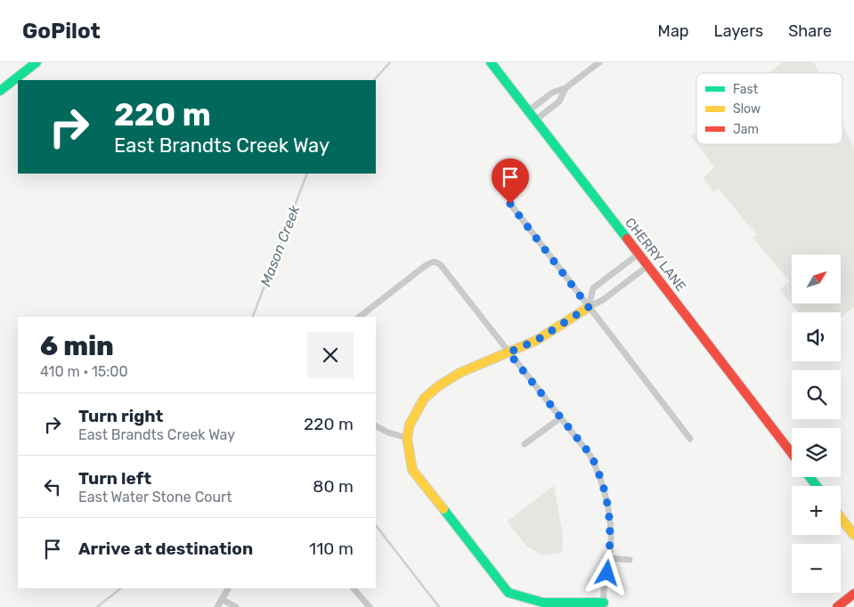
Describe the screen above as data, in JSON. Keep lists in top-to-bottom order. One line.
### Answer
{"streets":{"main road":["CHERRY LANE"]},"water":["Mason Creek"],"legend":["Fast","Slow","Jam"],"north":"top right","page":{"header":"GoPilot","nav":["Map","Layers","Share"],"turn":["220 m","East Brandts Creek Way"],"map_buttons":["+","−"],"heading":["6 min","410 m · 15:00"],"list":[{"name":"Turn right","note":"East Brandts Creek Way","value":"220 m"},{"name":"Turn left","note":"East Water Stone Court","value":"80 m"},{"name":"Arrive at destination","value":"110 m"}]}}
